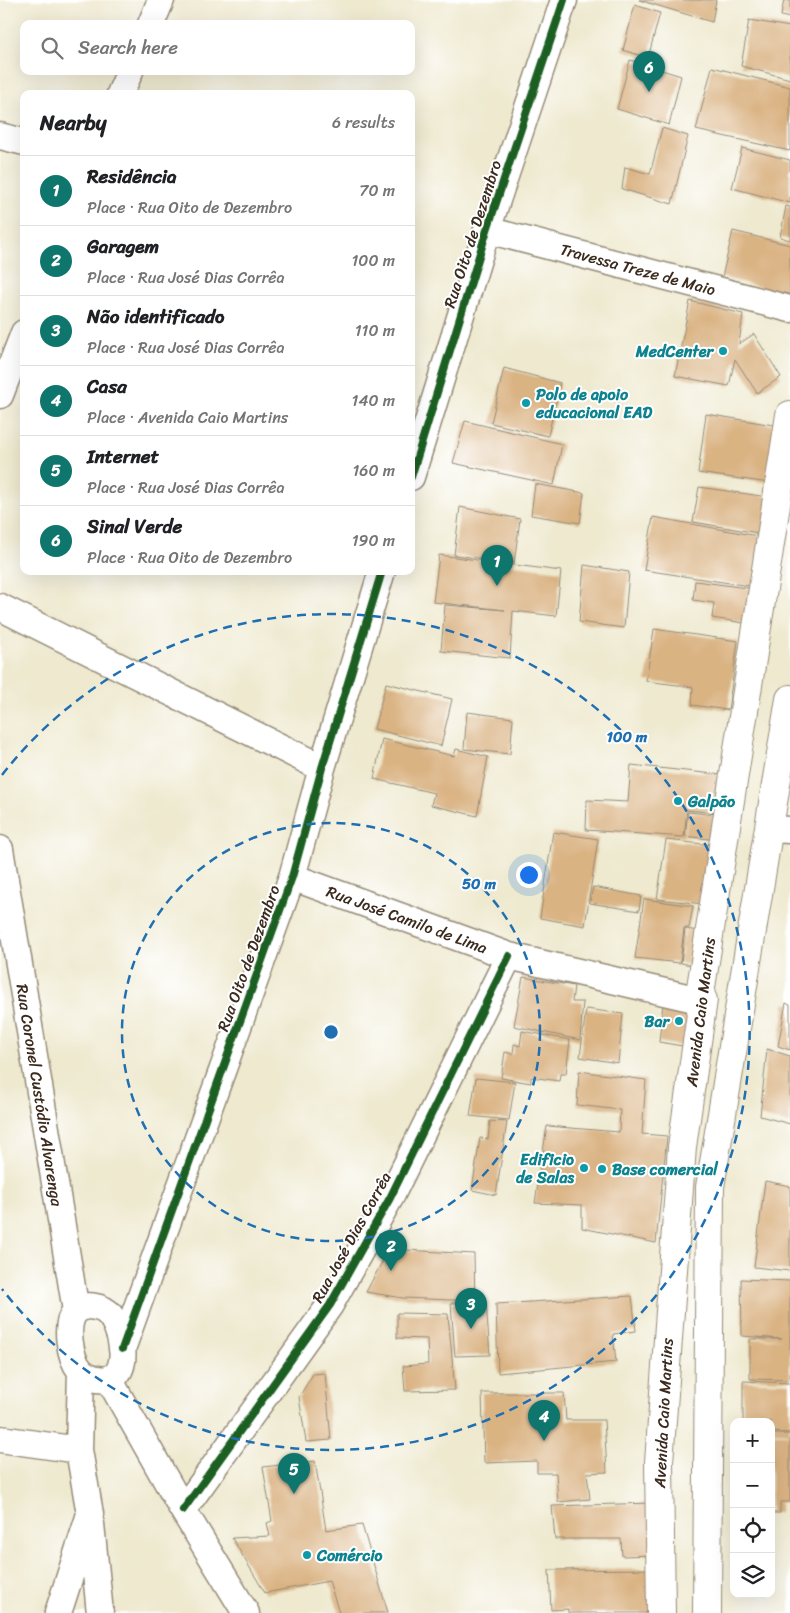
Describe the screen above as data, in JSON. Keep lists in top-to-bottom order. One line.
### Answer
{"streets":{"main road":["Avenida Caio Martins"],"street":["Rua Oito de Dezembro","Travessa Treze de Maio","Rua José Camilo de Lima","Rua Coronel Custódio Alvarenga","Rua José Dias Corrêa"]},"crossings":[["Rua Oito de Dezembro","Travessa Treze de Maio"],["Rua Oito de Dezembro","Rua José Camilo de Lima"],["Rua Oito de Dezembro","Rua Coronel Custódio Alvarenga"],["Rua José Camilo de Lima","Avenida Caio Martins"],["Rua José Camilo de Lima","Rua José Dias Corrêa"]],"places":["MedCenter","Polo de apoio educacional EAD","Galpão","Bar","Edificio de Salas","Base comercial","Comércio"],"page":{"search":"Search here","pins":["6","1","2","3","4","5"],"heading":["Nearby","6 results"],"list":[{"mark":"1","name":"Residência","note":"Place · Rua Oito de Dezembro","value":"70 m"},{"mark":"2","name":"Garagem","note":"Place · Rua José Dias Corrêa","value":"100 m"},{"mark":"3","name":"Não identificado","note":"Place · Rua José Dias Corrêa","value":"110 m"},{"mark":"4","name":"Casa","note":"Place · Avenida Caio Martins","value":"140 m"},{"mark":"5","name":"Internet","note":"Place · Rua José Dias Corrêa","value":"160 m"},{"mark":"6","name":"Sinal Verde","note":"Place · Rua Oito de Dezembro","value":"190 m"}],"map_buttons":["+","−"]},"rings":["100 m","50 m"]}
